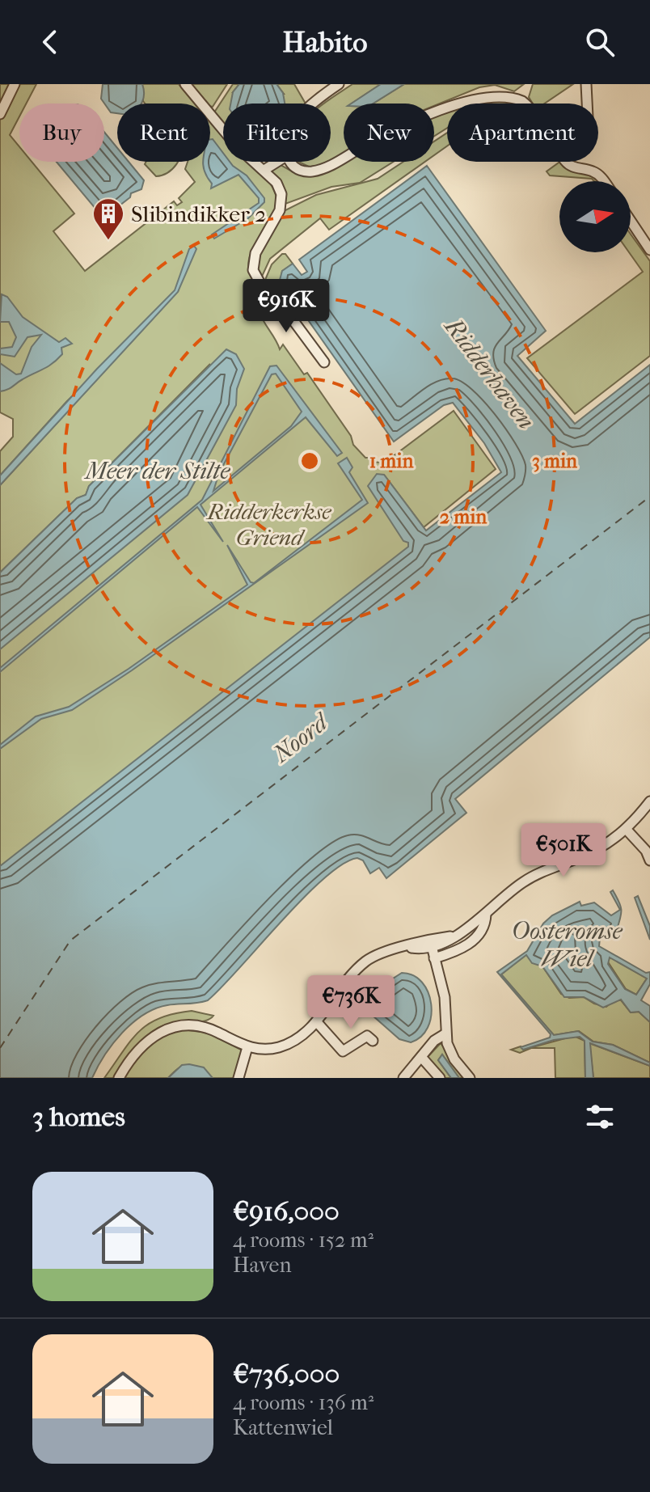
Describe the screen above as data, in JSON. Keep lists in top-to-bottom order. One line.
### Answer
{"water":["Ridderhaven","Meer der Stilte","Noord","Oosteromse Wiel"],"parks":["Ridderkerkse Griend"],"places":{"building":["Slibindikker 2"]},"north":"right","page":{"header":"Habito","chip":["Buy","Rent","Filters","New","Apartment"],"price":["€916K","€501K","€736K"],"heading":"3 homes","list":[{"name":"€916,000","note":"4 rooms · 152 m² · Haven"},{"name":"€736,000","note":"4 rooms · 136 m² · Kattenwiel"}]},"rings":["1 min","3 min","2 min"]}
